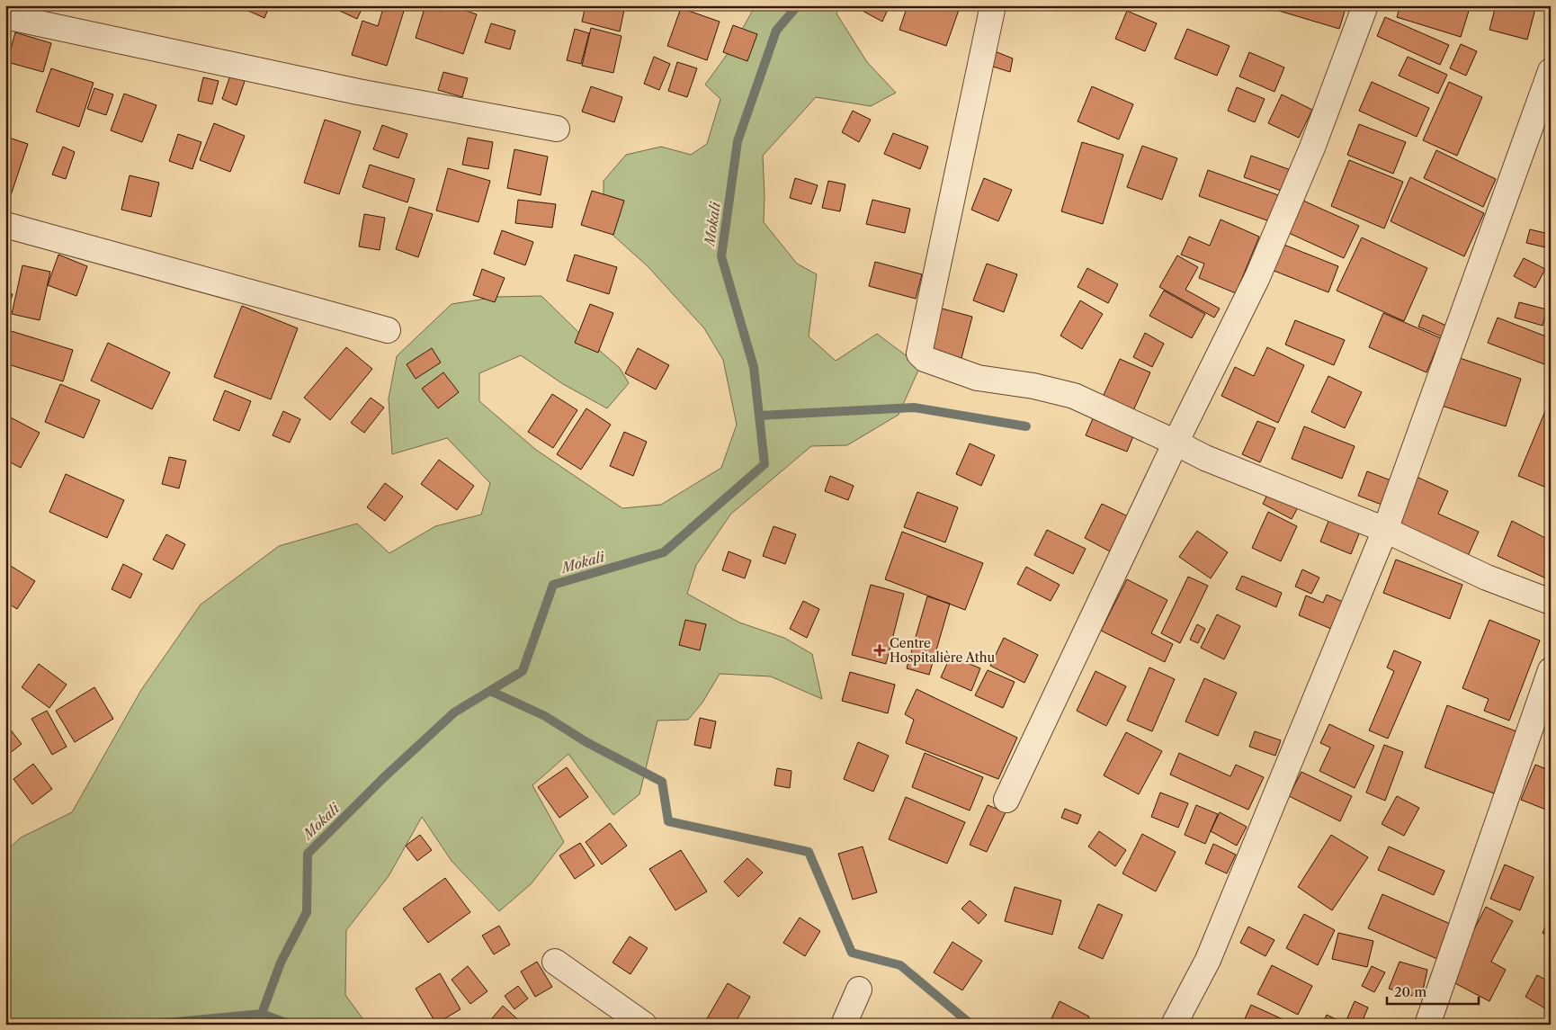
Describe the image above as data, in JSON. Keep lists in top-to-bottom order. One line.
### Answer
{"water":["Mokali"],"places":{"health":["Centre Hospitalière Athu"]},"scale_bar":"20 m"}
